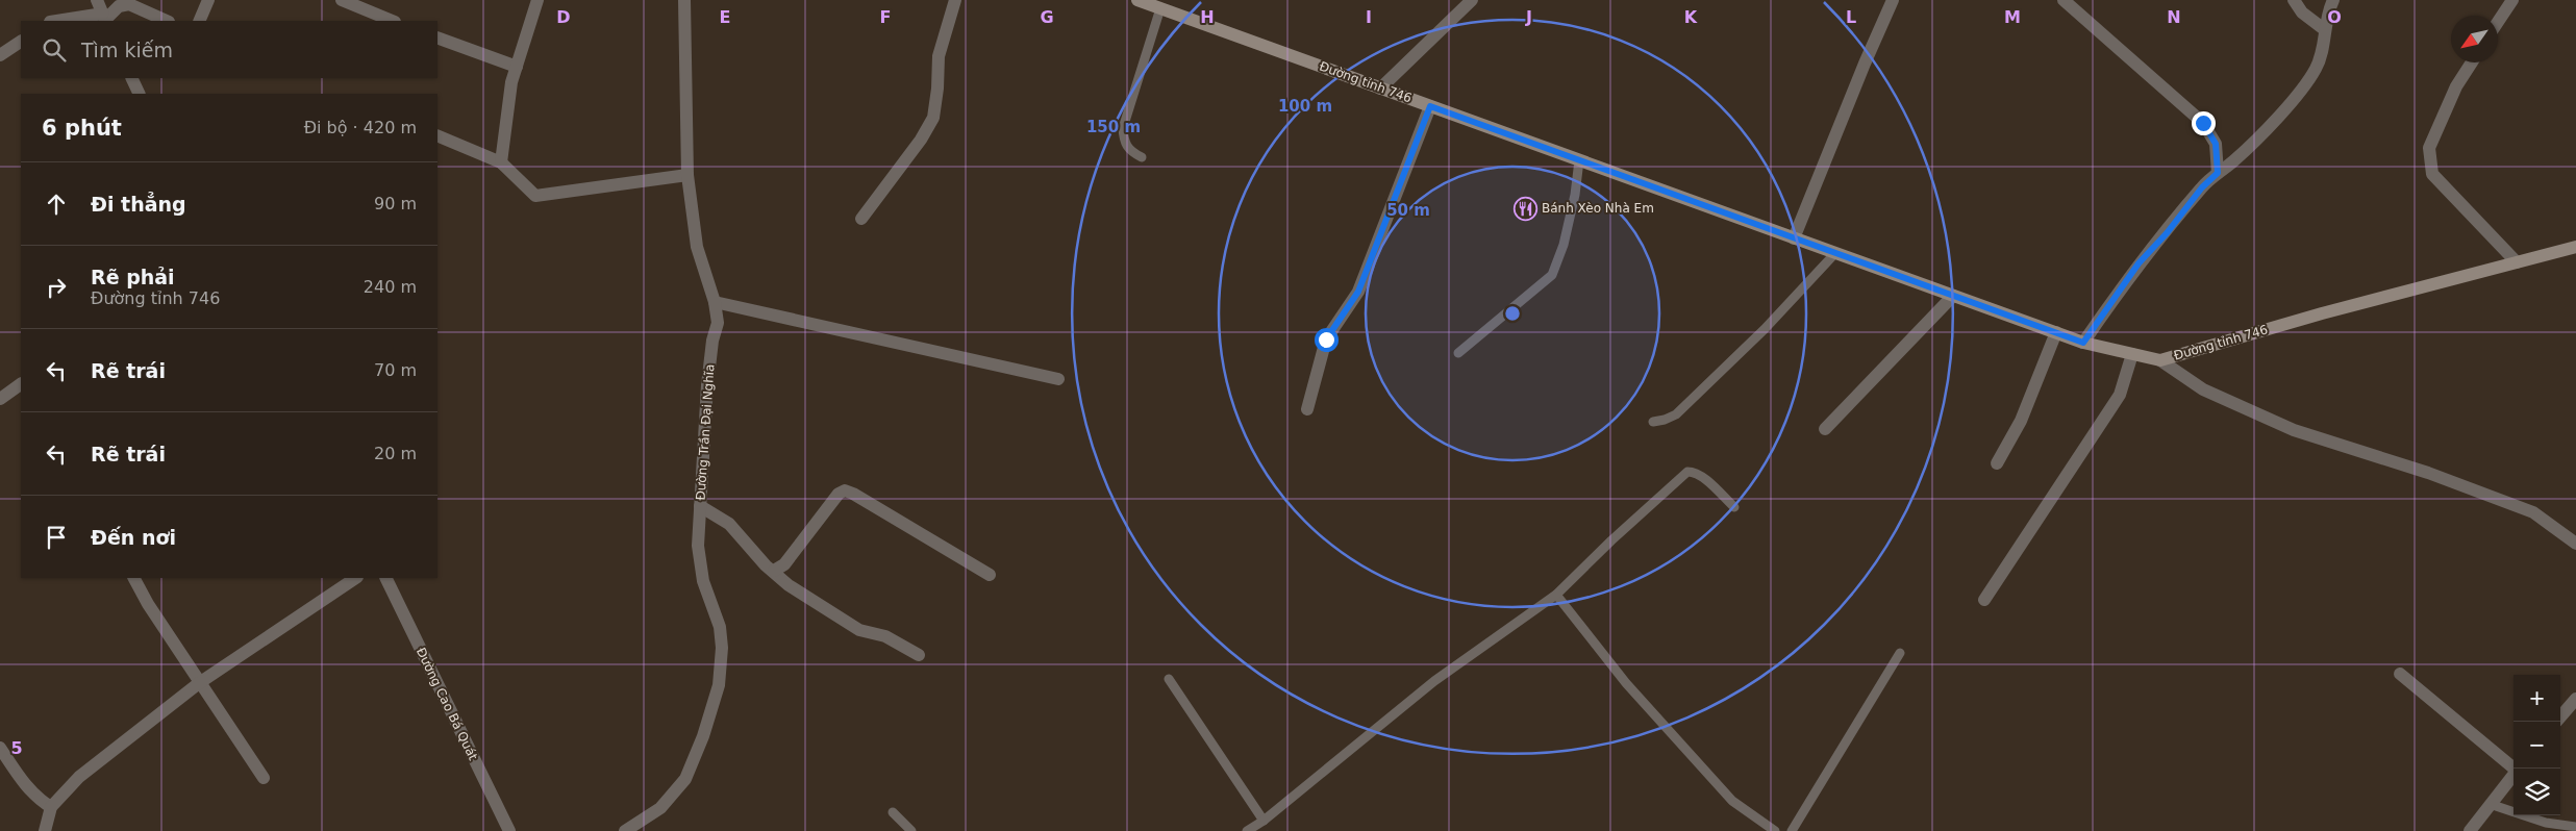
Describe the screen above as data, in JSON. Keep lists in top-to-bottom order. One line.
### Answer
{"streets":{"main road":["Đường tỉnh 746"],"street":["Đường Trần Đại Nghĩa","Đường Cao Bá Quát"]},"places":{"restaurant":["Bánh Xèo Nhà Em"]},"north":"bottom left","page":{"search":"Tìm kiếm","heading":["6 phút","Đi bộ · 420 m"],"list":[["Đi thẳng","90 m"],["Rẽ phải","Đường tỉnh 746","240 m"],["Rẽ trái","70 m"],["Rẽ trái","20 m"],"Đến nơi"],"map_buttons":["+","−"]},"grid":{"columns":["D","E","F","G","H","I","J","K","L","M","N","O"],"rows":["5"]},"rings":["100 m","150 m","50 m"]}
